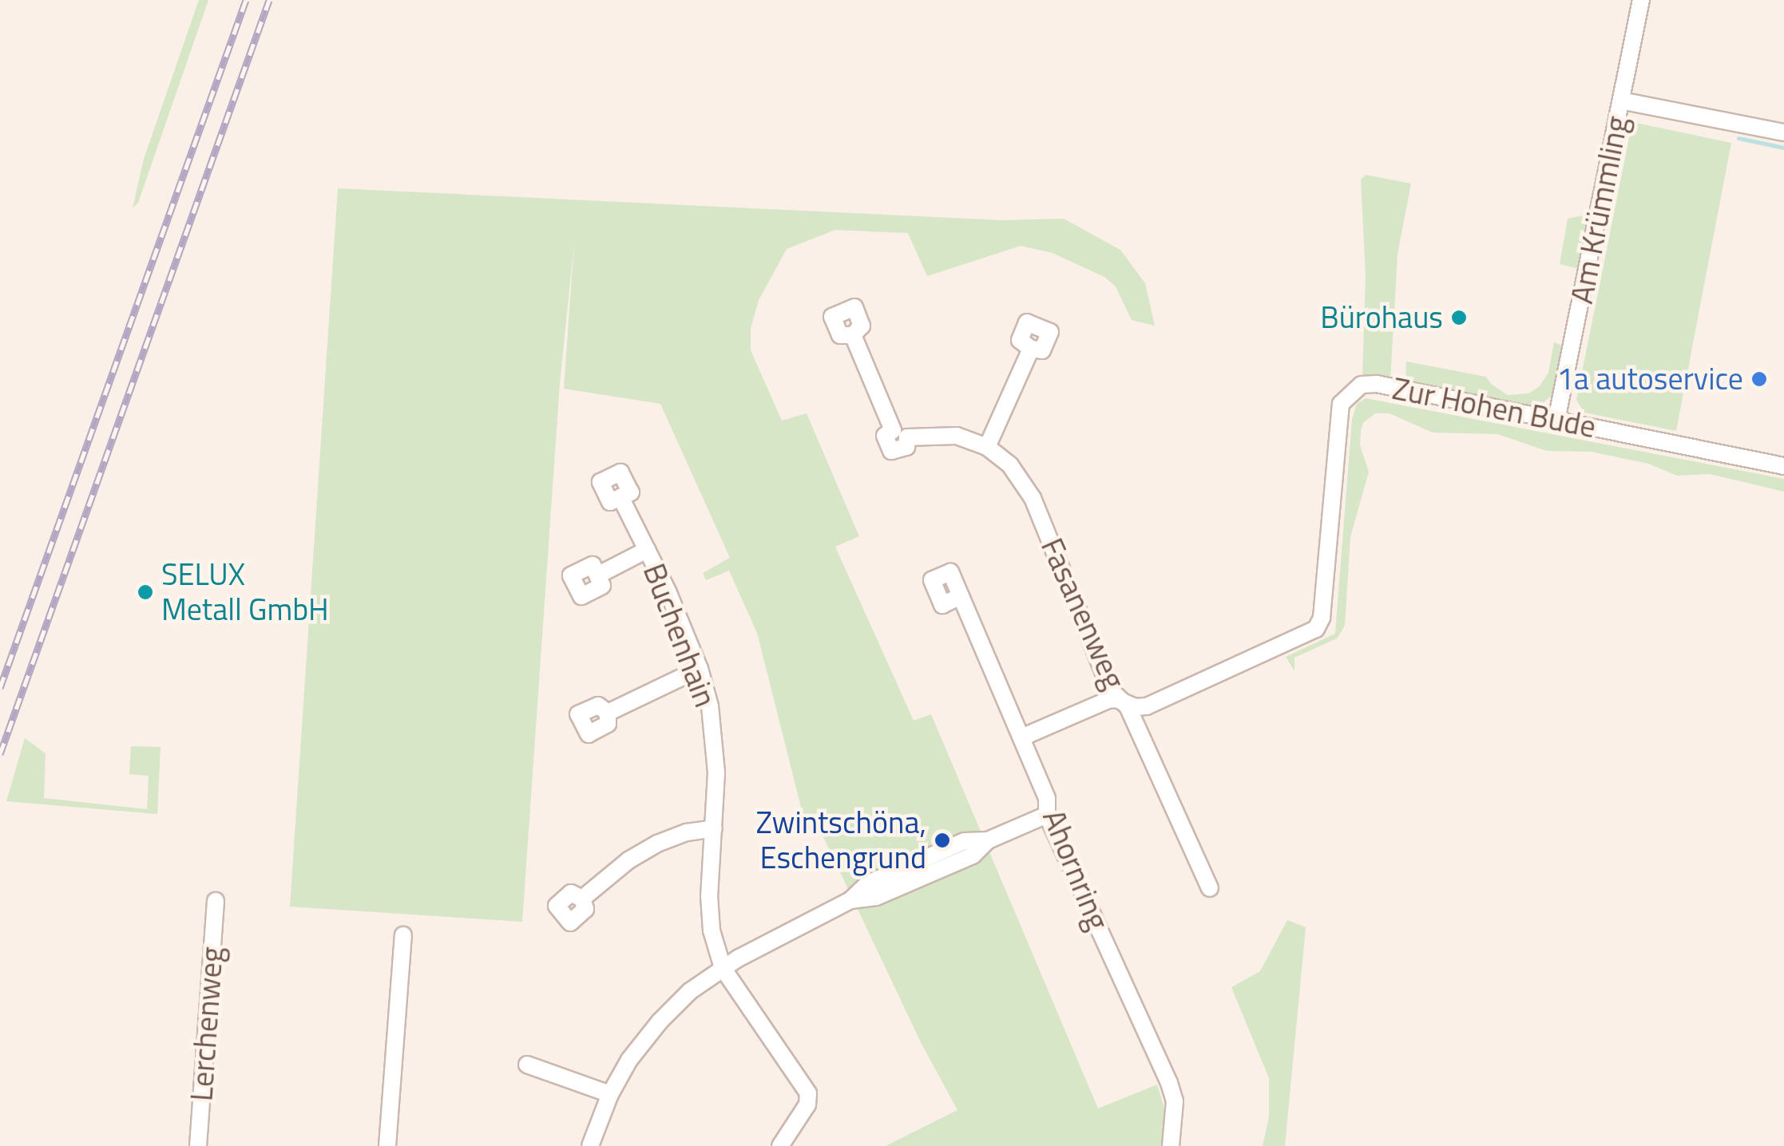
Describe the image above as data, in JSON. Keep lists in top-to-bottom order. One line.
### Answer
{"streets":{"street":["Am Krümmling","Zur Hohen Bude","Fasanenweg","Buchenhain","Ahornring","Lerchenweg"]},"crossings":[["Am Krümmling","Zur Hohen Bude"],["Zur Hohen Bude","Fasanenweg"]],"places":["Bürohaus","1a autoservice","SELUX Metall GmbH","Zwintschöna, Eschengrund"]}
